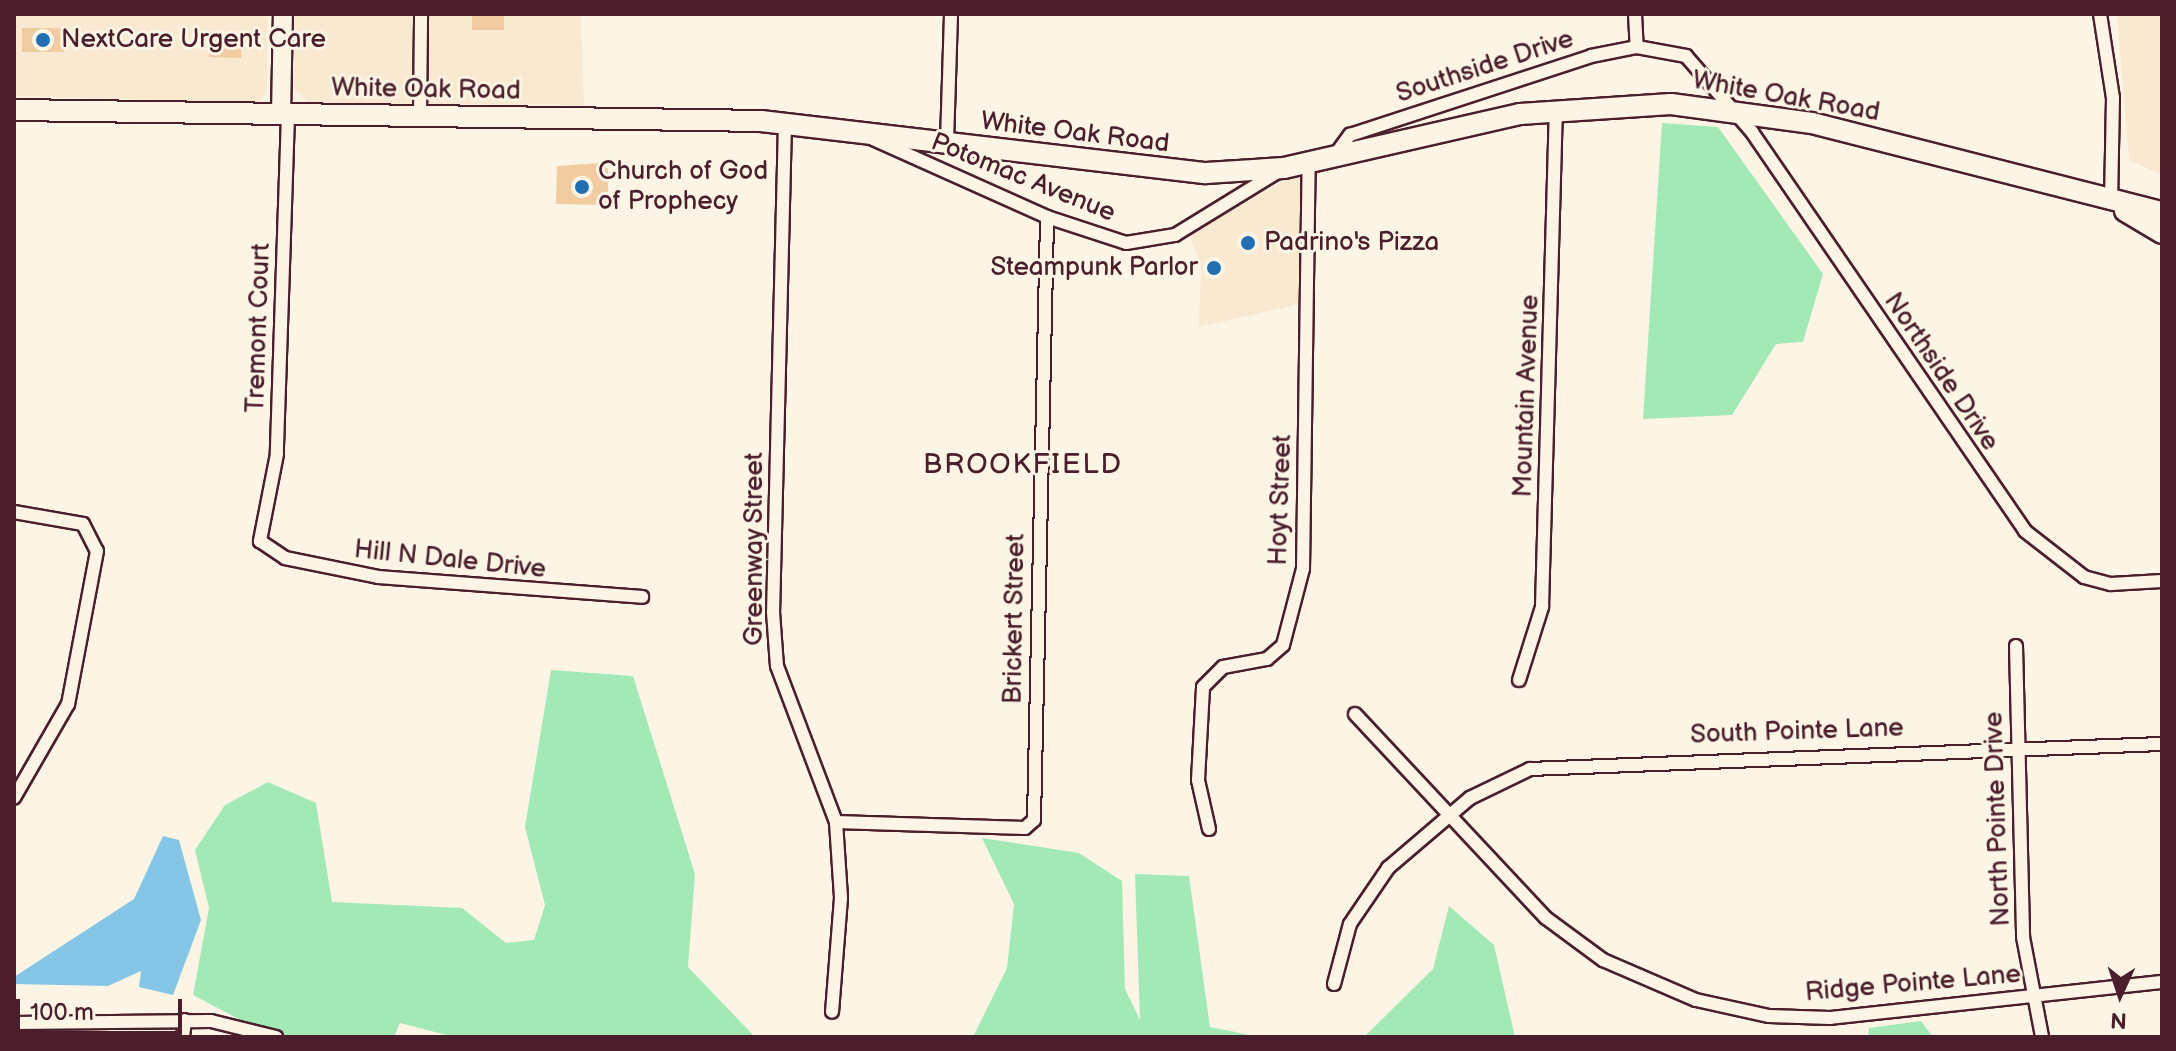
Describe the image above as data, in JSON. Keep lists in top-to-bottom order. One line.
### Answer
{"streets":{"main road":["White Oak Road"],"street":["Southside Drive","Potomac Avenue","Tremont Court","Northside Drive","Mountain Avenue","Hoyt Street","Greenway Street","Hill N Dale Drive","Brickert Street","South Pointe Lane","North Pointe Drive","Ridge Pointe Lane"]},"crossings":[["Southside Drive","White Oak Road"],["Southside Drive","Northside Drive"],["White Oak Road","Potomac Avenue"],["White Oak Road","Tremont Court"],["White Oak Road","Northside Drive"],["White Oak Road","Mountain Avenue"],["White Oak Road","Hoyt Street"],["White Oak Road","Greenway Street"],["Potomac Avenue","Brickert Street"],["Tremont Court","Hill N Dale Drive"],["Greenway Street","Brickert Street"],["South Pointe Lane","North Pointe Drive"],["South Pointe Lane","Ridge Pointe Lane"],["North Pointe Drive","Ridge Pointe Lane"]],"districts":["BROOKFIELD"],"places":["NextCare Urgent Care","Church of God of Prophecy","Padrino's Pizza","Steampunk Parlor"],"scale_bar":"100 m","north":"bottom"}
